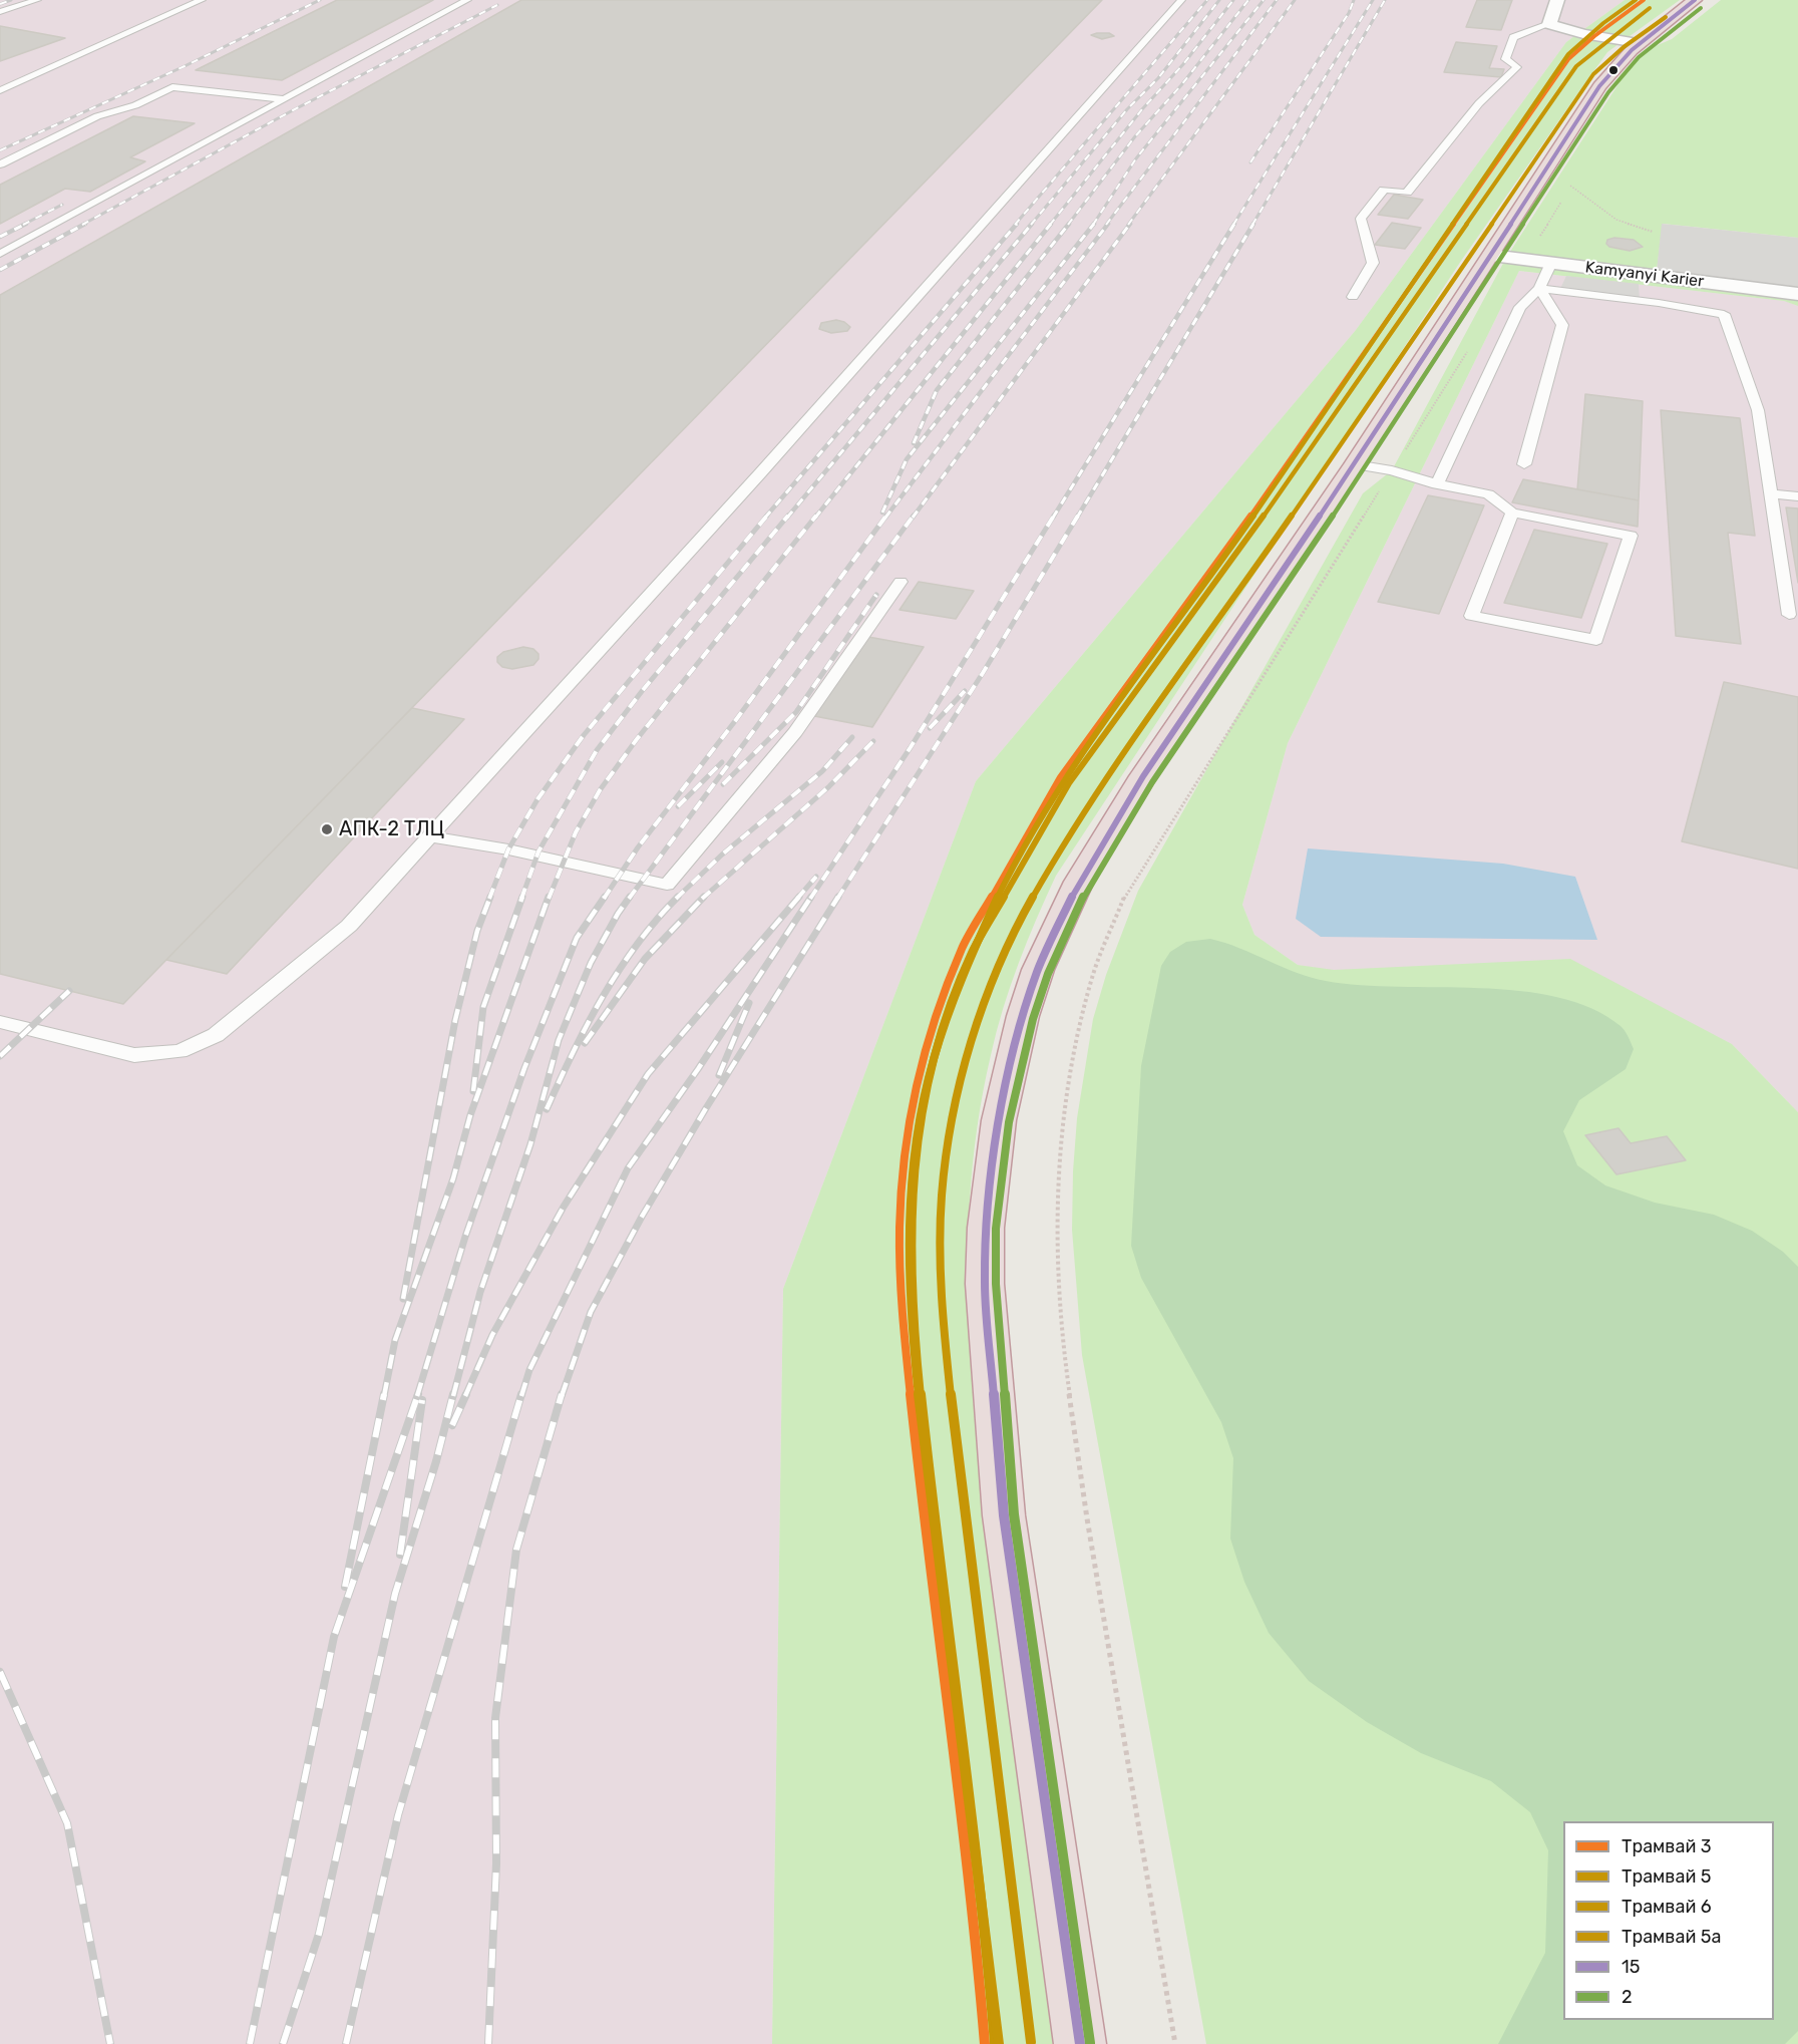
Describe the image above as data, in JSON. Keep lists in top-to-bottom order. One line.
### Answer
{"streets":{"street":["Kamyanyi Karier"]},"places":["АПК-2 ТЛЦ"],"lines":["tram line 3","tram line 6","transit line 15","tram line 5","transit line 2","tram line 5а"],"legend":["Трамвай 3","Трамвай 5","Трамвай 6","Трамвай 5а","15","2"]}
